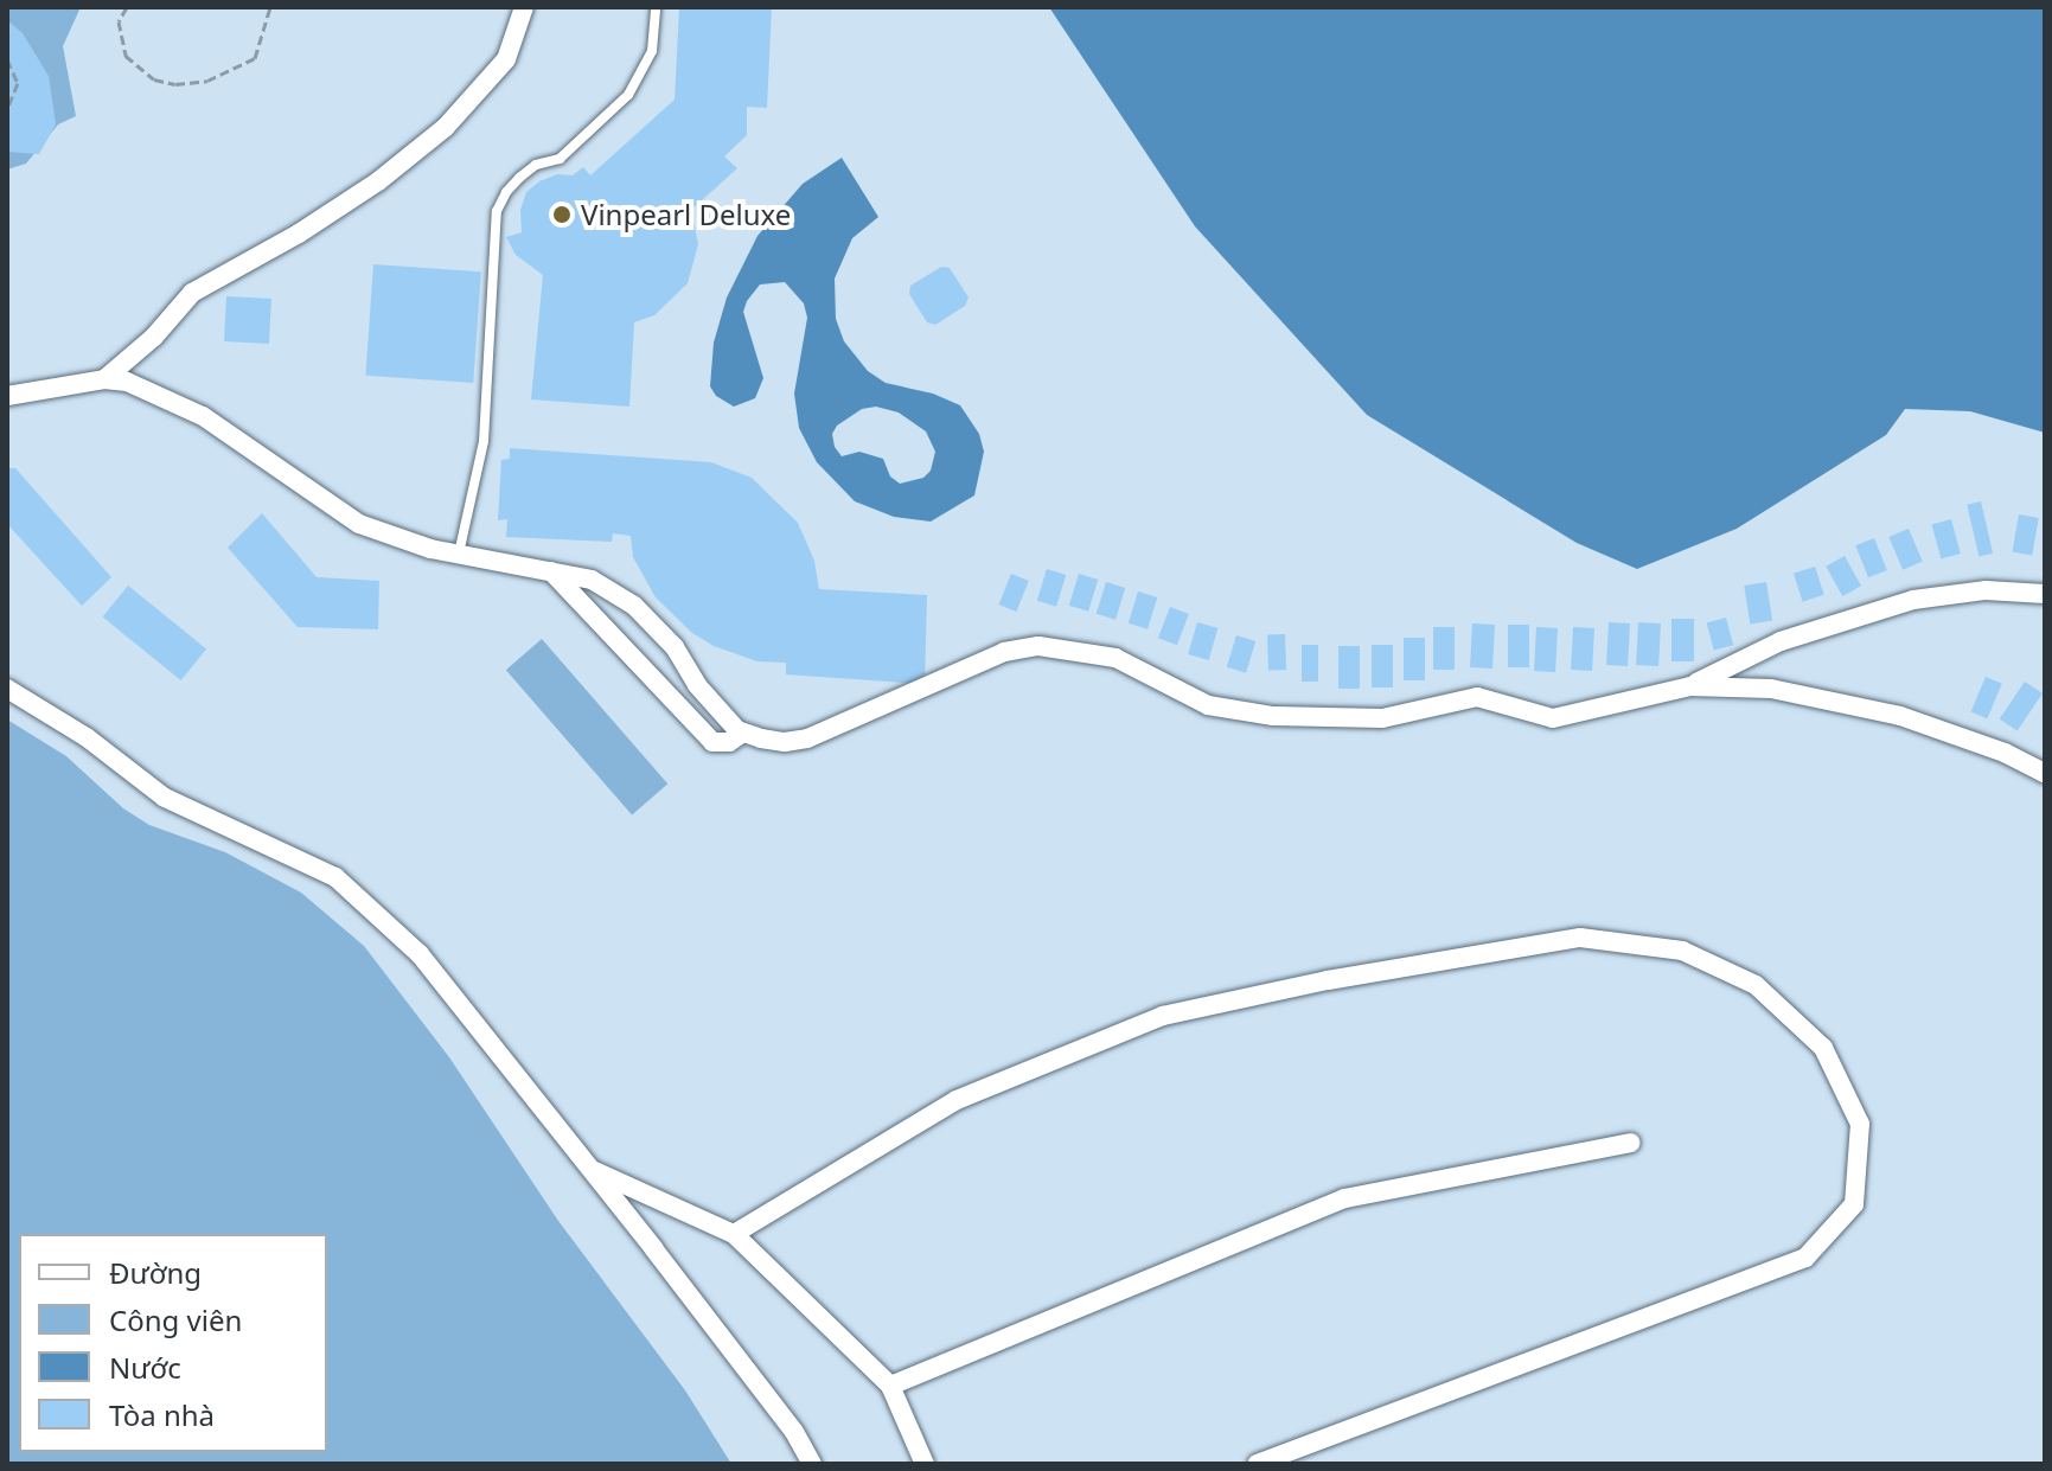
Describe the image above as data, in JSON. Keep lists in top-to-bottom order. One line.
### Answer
{"places":["Vinpearl Deluxe"],"legend":["Đường","Công viên","Nước","Tòa nhà"]}
